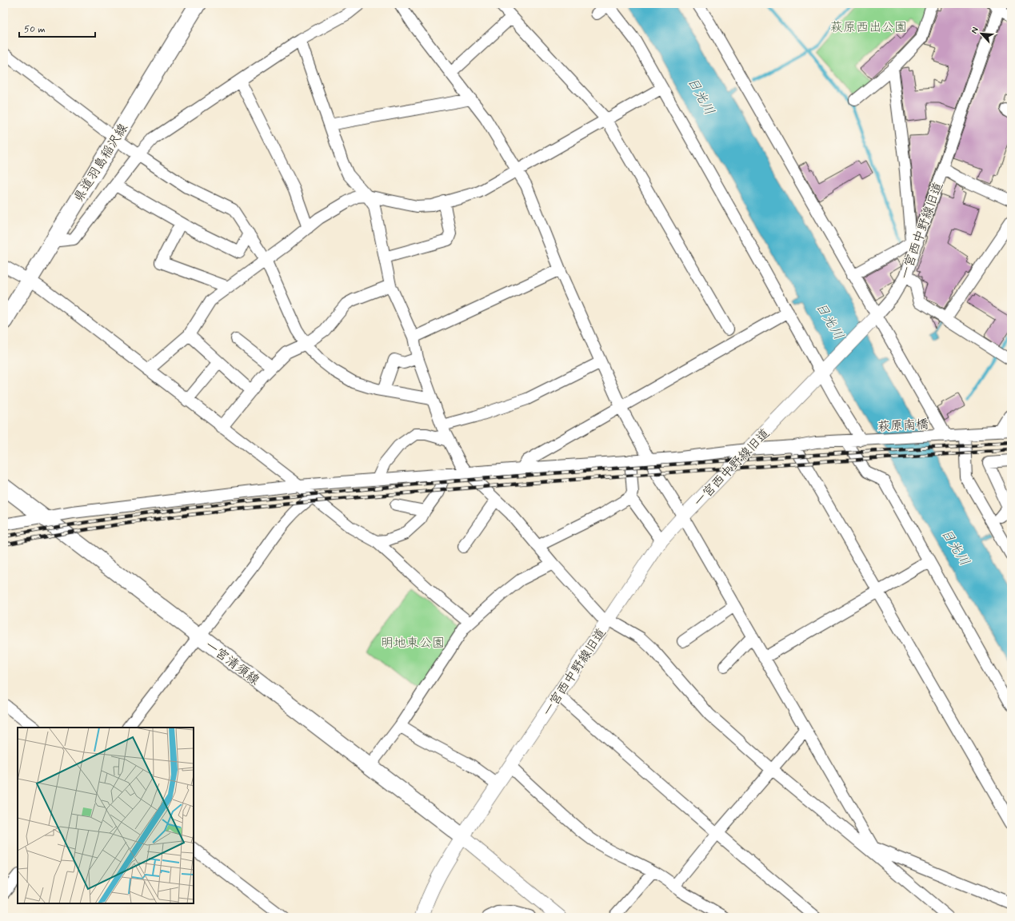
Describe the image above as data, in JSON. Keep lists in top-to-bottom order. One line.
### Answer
{"streets":{"main road":["県道羽島稲沢線","一宮清須線"],"street":["一宮西中野線旧道","萩原南橋"]},"crossings":[["一宮西中野線旧道","萩原南橋"],["一宮西中野線旧道","一宮清須線"],["萩原南橋","一宮清須線"]],"water":["日光川"],"parks":["萩原西出公園","明地東公園"],"scale_bar":"50 m","north":"top left"}
